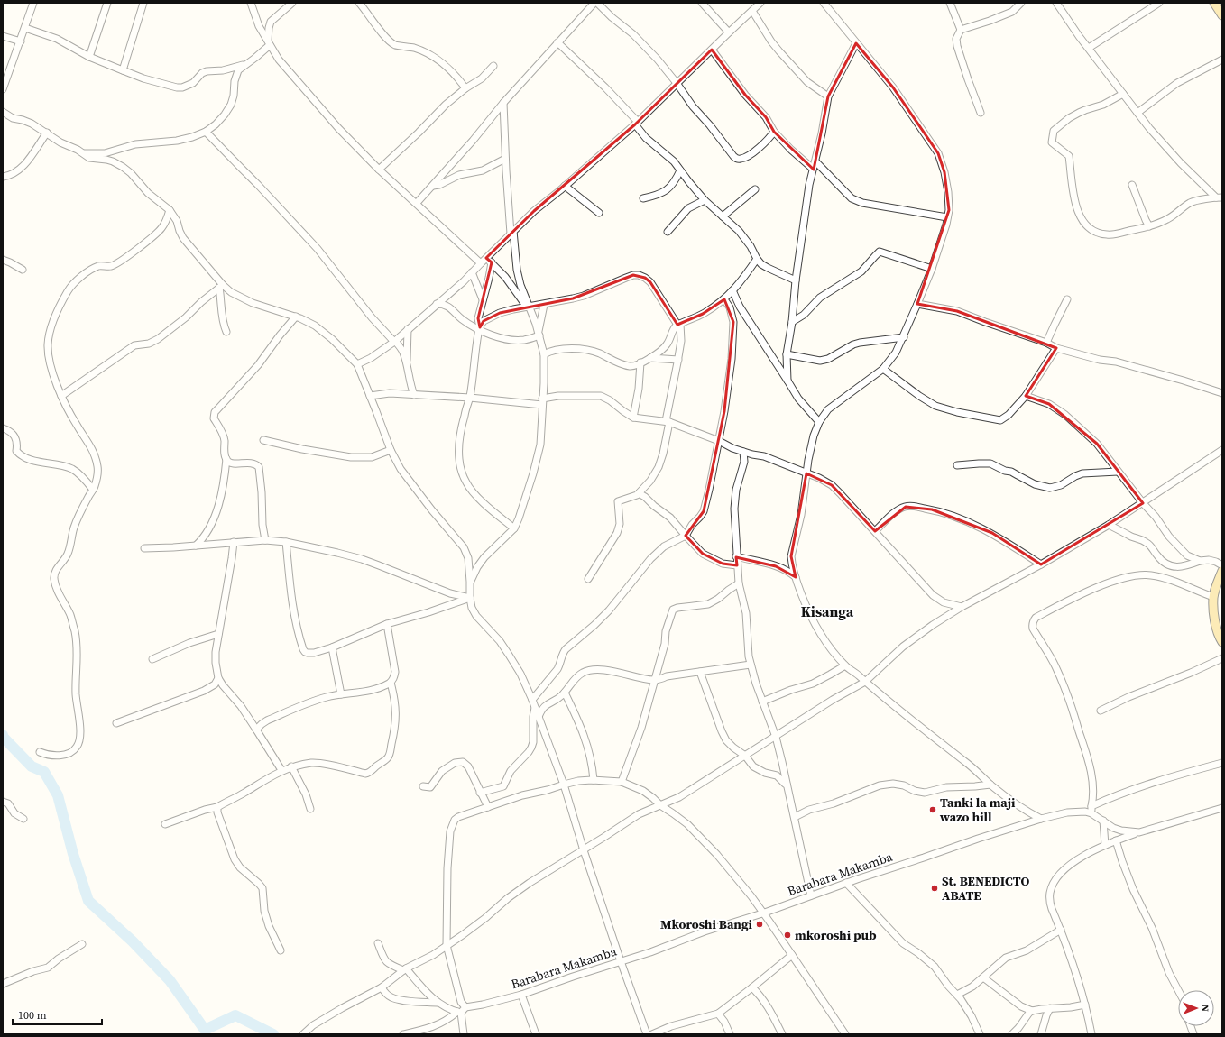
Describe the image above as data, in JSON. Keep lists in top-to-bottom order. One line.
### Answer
{"streets":{"street":["Barabara Makamba"]},"districts":["Kisanga"],"places":["Tanki la maji wazo hill","St. BENEDICTO ABATE","Mkoroshi Bangi","mkoroshi pub"],"scale_bar":"100 m","north":"right"}
